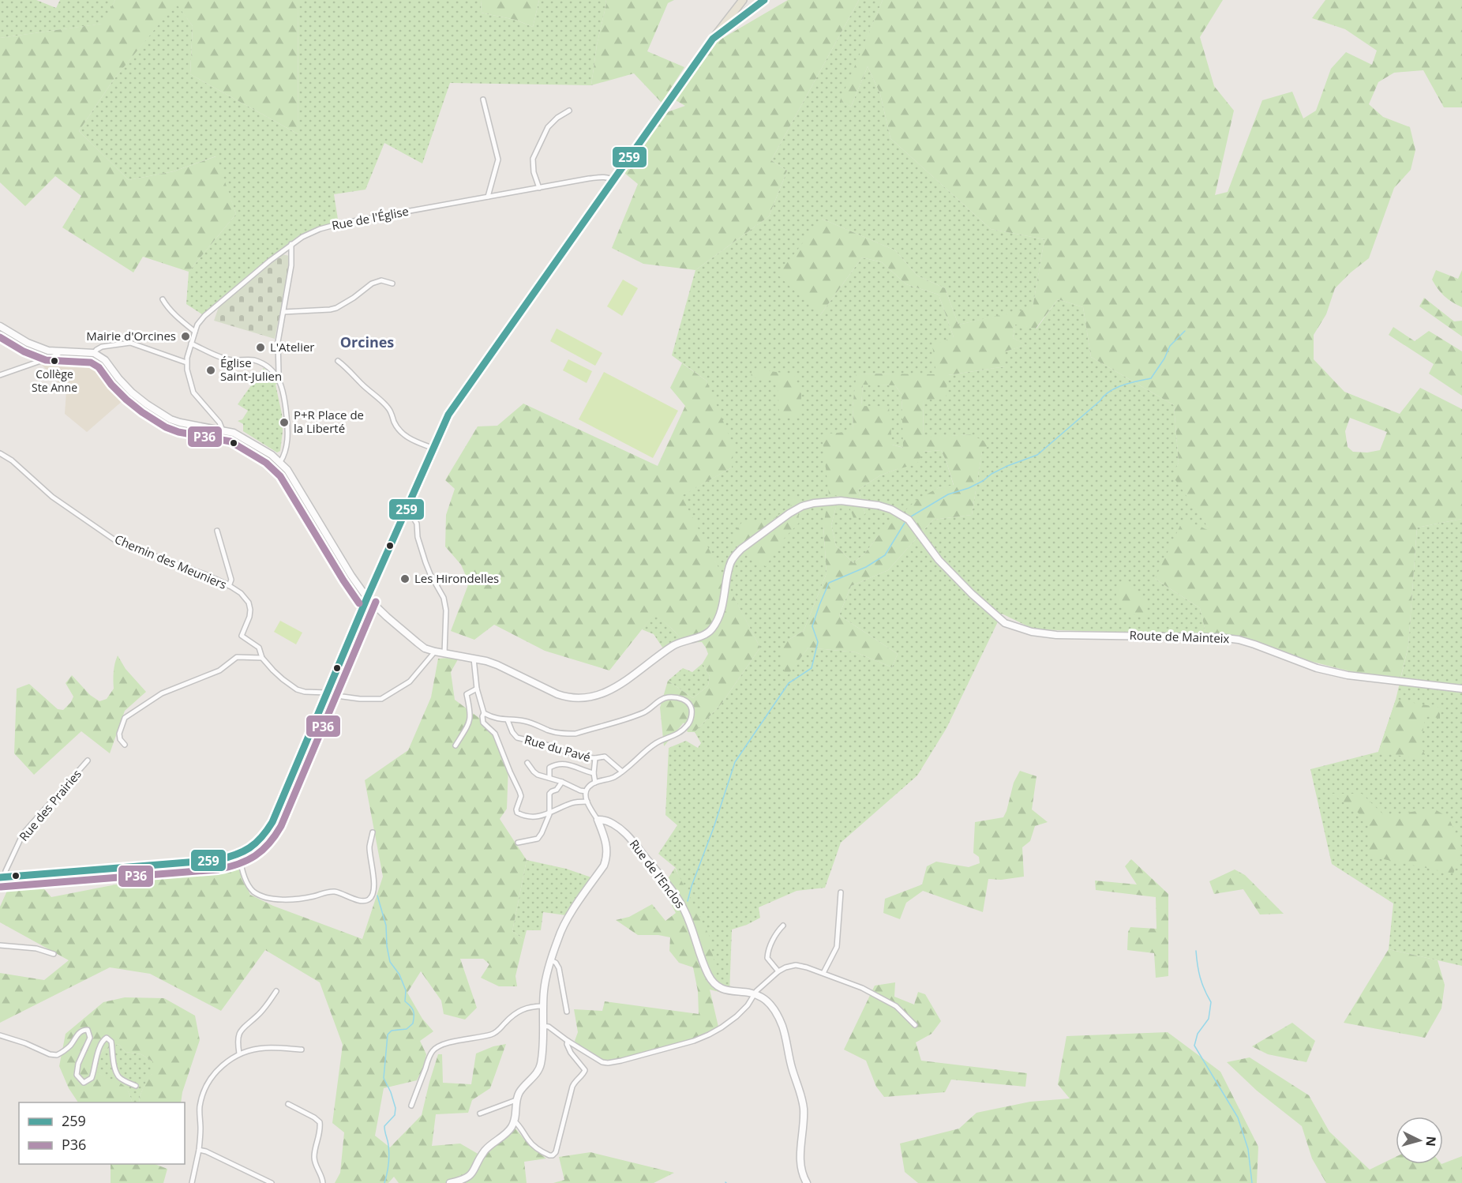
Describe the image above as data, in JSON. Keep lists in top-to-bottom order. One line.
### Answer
{"streets":{"main road":["Route de Mainteix","Rue de l'Enclos"],"street":["Rue de l'Église","Chemin des Meuniers","Rue du Pavé","Rue des Prairies"]},"districts":["Orcines"],"places":["Mairie d'Orcines","L'Atelier","Collège Ste Anne","Église Saint-Julien","P+R Place de la Liberté","Les Hirondelles"],"lines":["transit line 259","transit line P36"],"legend":["259","P36"],"north":"right"}
